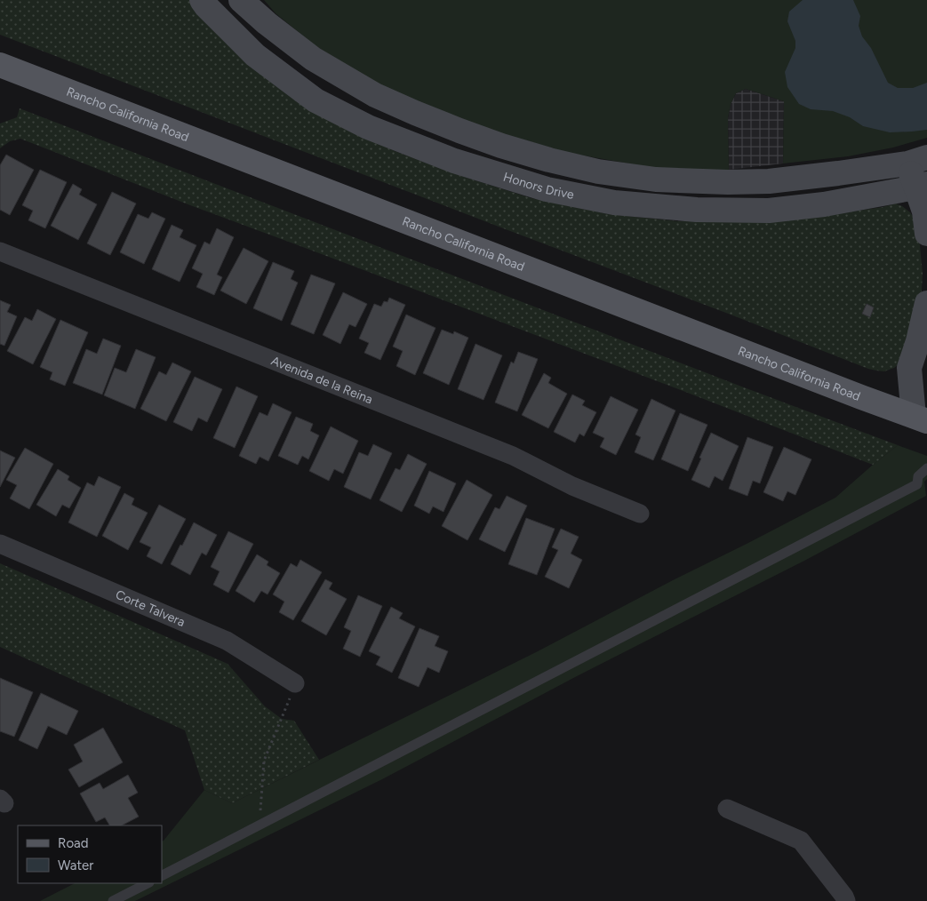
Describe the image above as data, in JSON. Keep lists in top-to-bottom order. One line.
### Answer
{"streets":{"main road":["Rancho California Road"],"street":["Honors Drive","Avenida de la Reina","Corte Talvera"]},"legend":["Road","Water"]}
